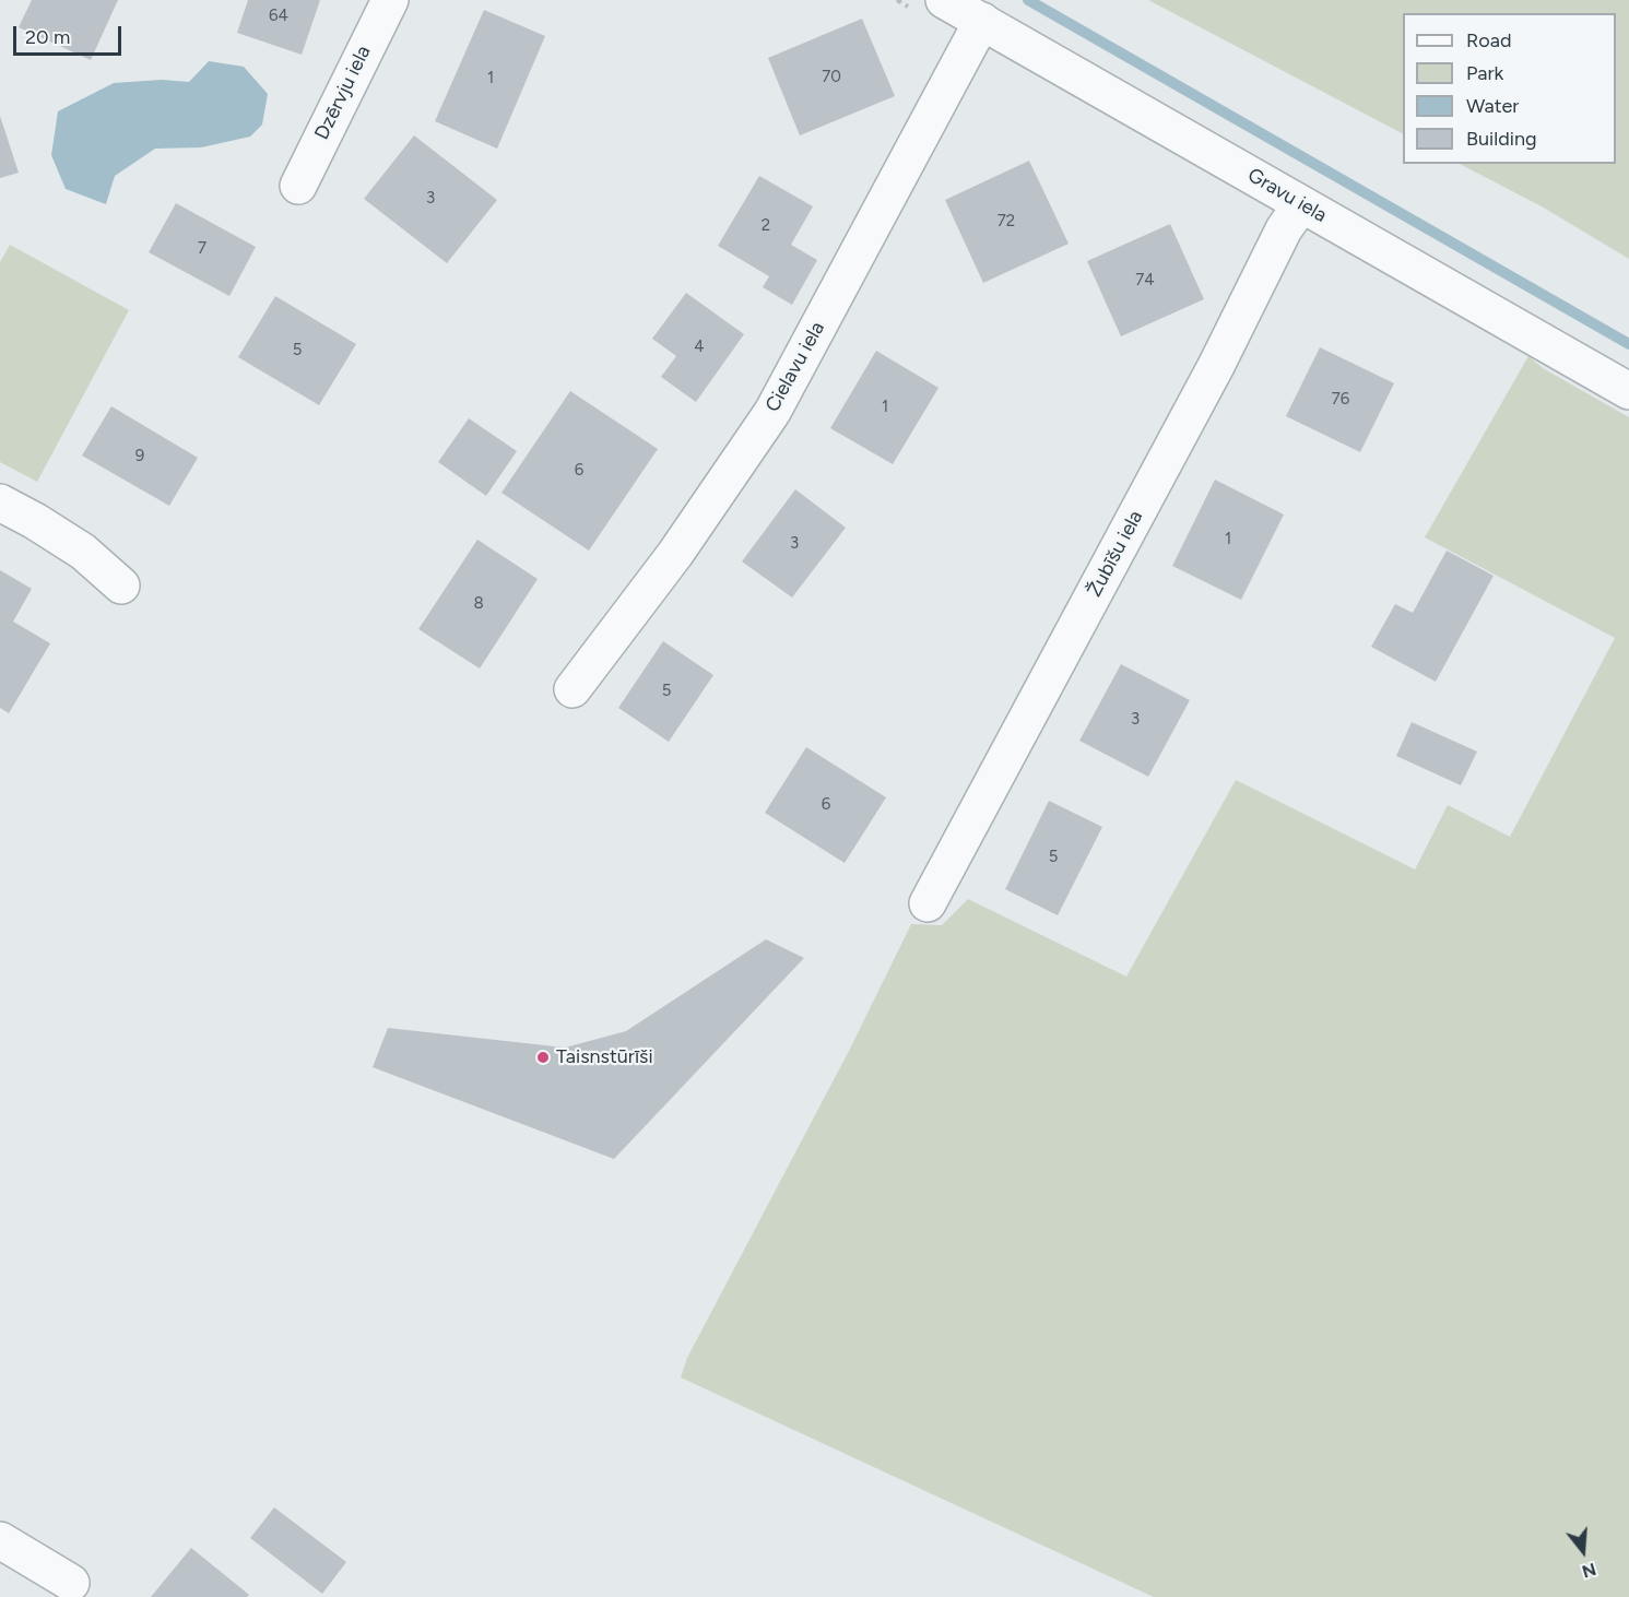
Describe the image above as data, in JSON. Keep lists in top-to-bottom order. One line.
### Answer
{"streets":{"street":["Dzērvju iela","Gravu iela","Cielavu iela","Žubīšu iela"]},"crossings":[["Gravu iela","Cielavu iela"],["Gravu iela","Žubīšu iela"]],"places":["Taisnstūrīši"],"house_numbers":["64","70","1","3","72","2","7","74","4","5","76","1","9","6","1","3","8","5","3","6","5"],"legend":["Road","Park","Water","Building"],"scale_bar":"20 m","north":"bottom"}
